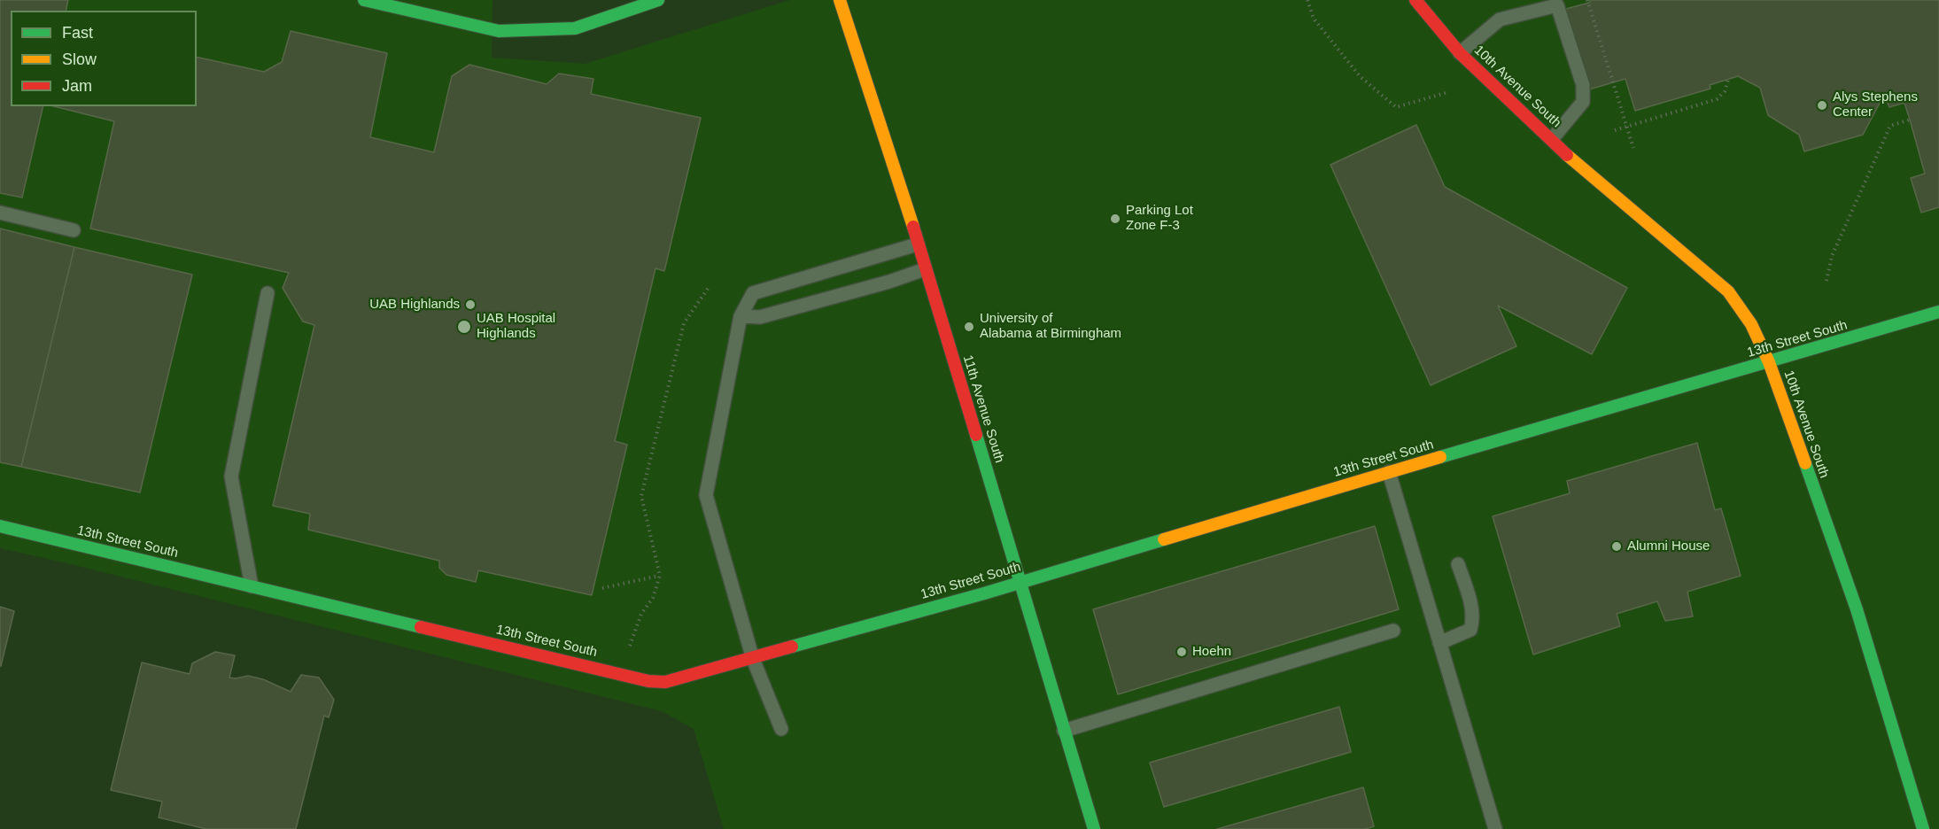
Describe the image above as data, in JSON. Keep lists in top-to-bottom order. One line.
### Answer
{"streets":{"street":["10th Avenue South","13th Street South","11th Avenue South"]},"crossings":[["10th Avenue South","13th Street South"],["13th Street South","11th Avenue South"]],"places":["Alys Stephens Center","Parking Lot Zone F-3","UAB Highlands","UAB Hospital Highlands","University of Alabama at Birmingham","Alumni House","Hoehn"],"legend":["Fast","Slow","Jam"]}
